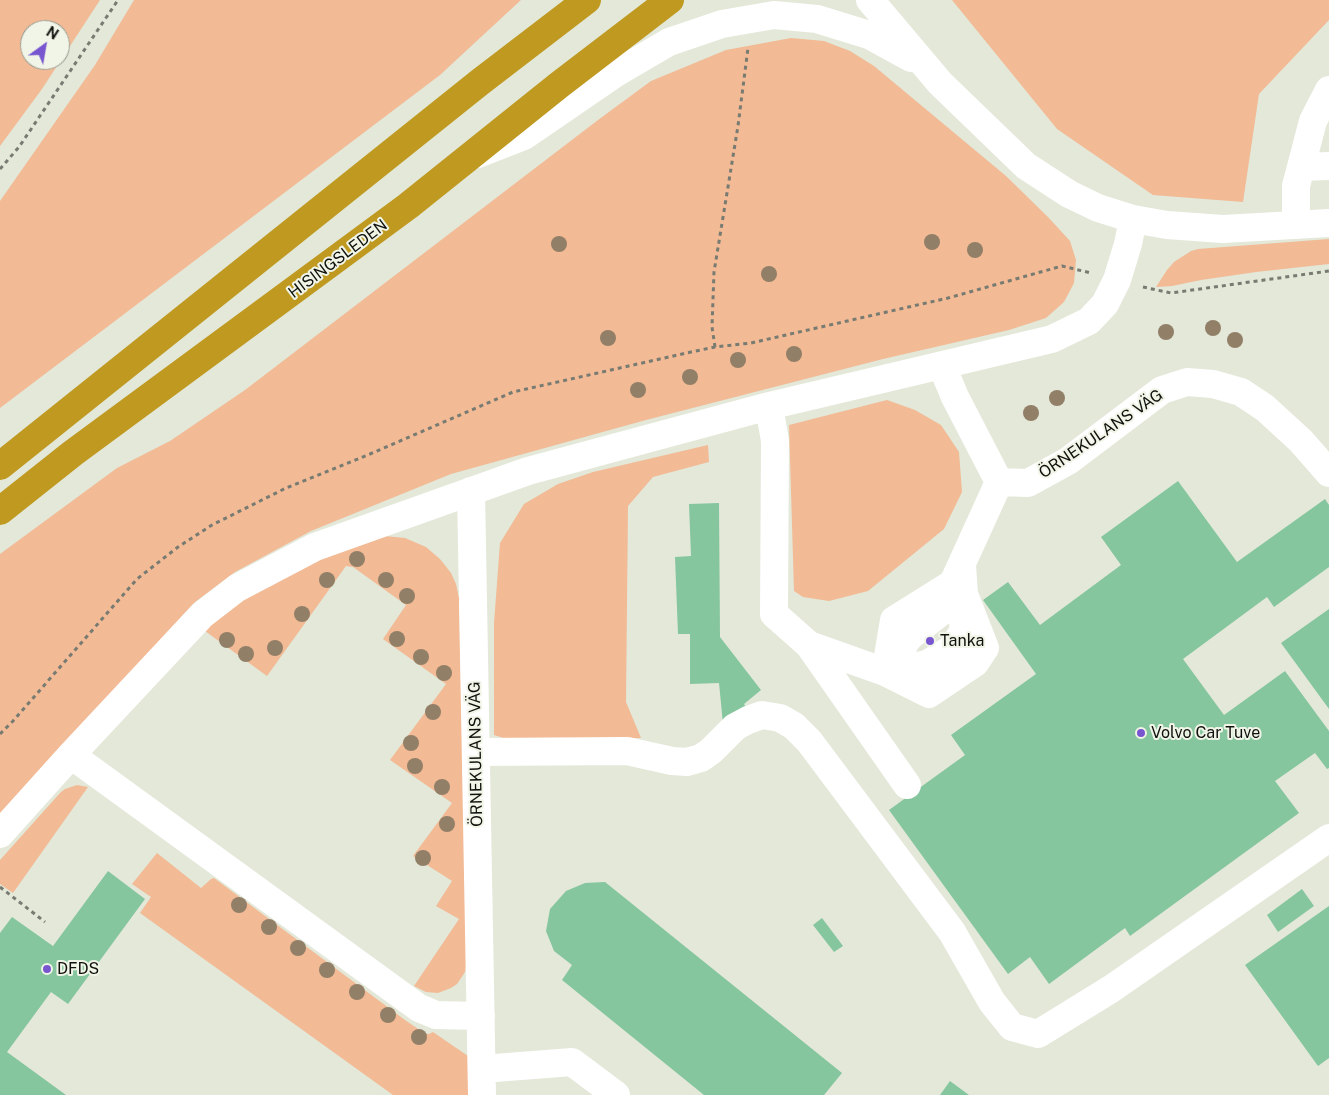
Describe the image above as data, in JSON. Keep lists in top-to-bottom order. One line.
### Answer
{"streets":{"highway":["HISINGSLEDEN"],"street":["ÖRNEKULANS VÄG"]},"places":["Tanka","Volvo Car Tuve","DFDS"],"north":"top right"}
